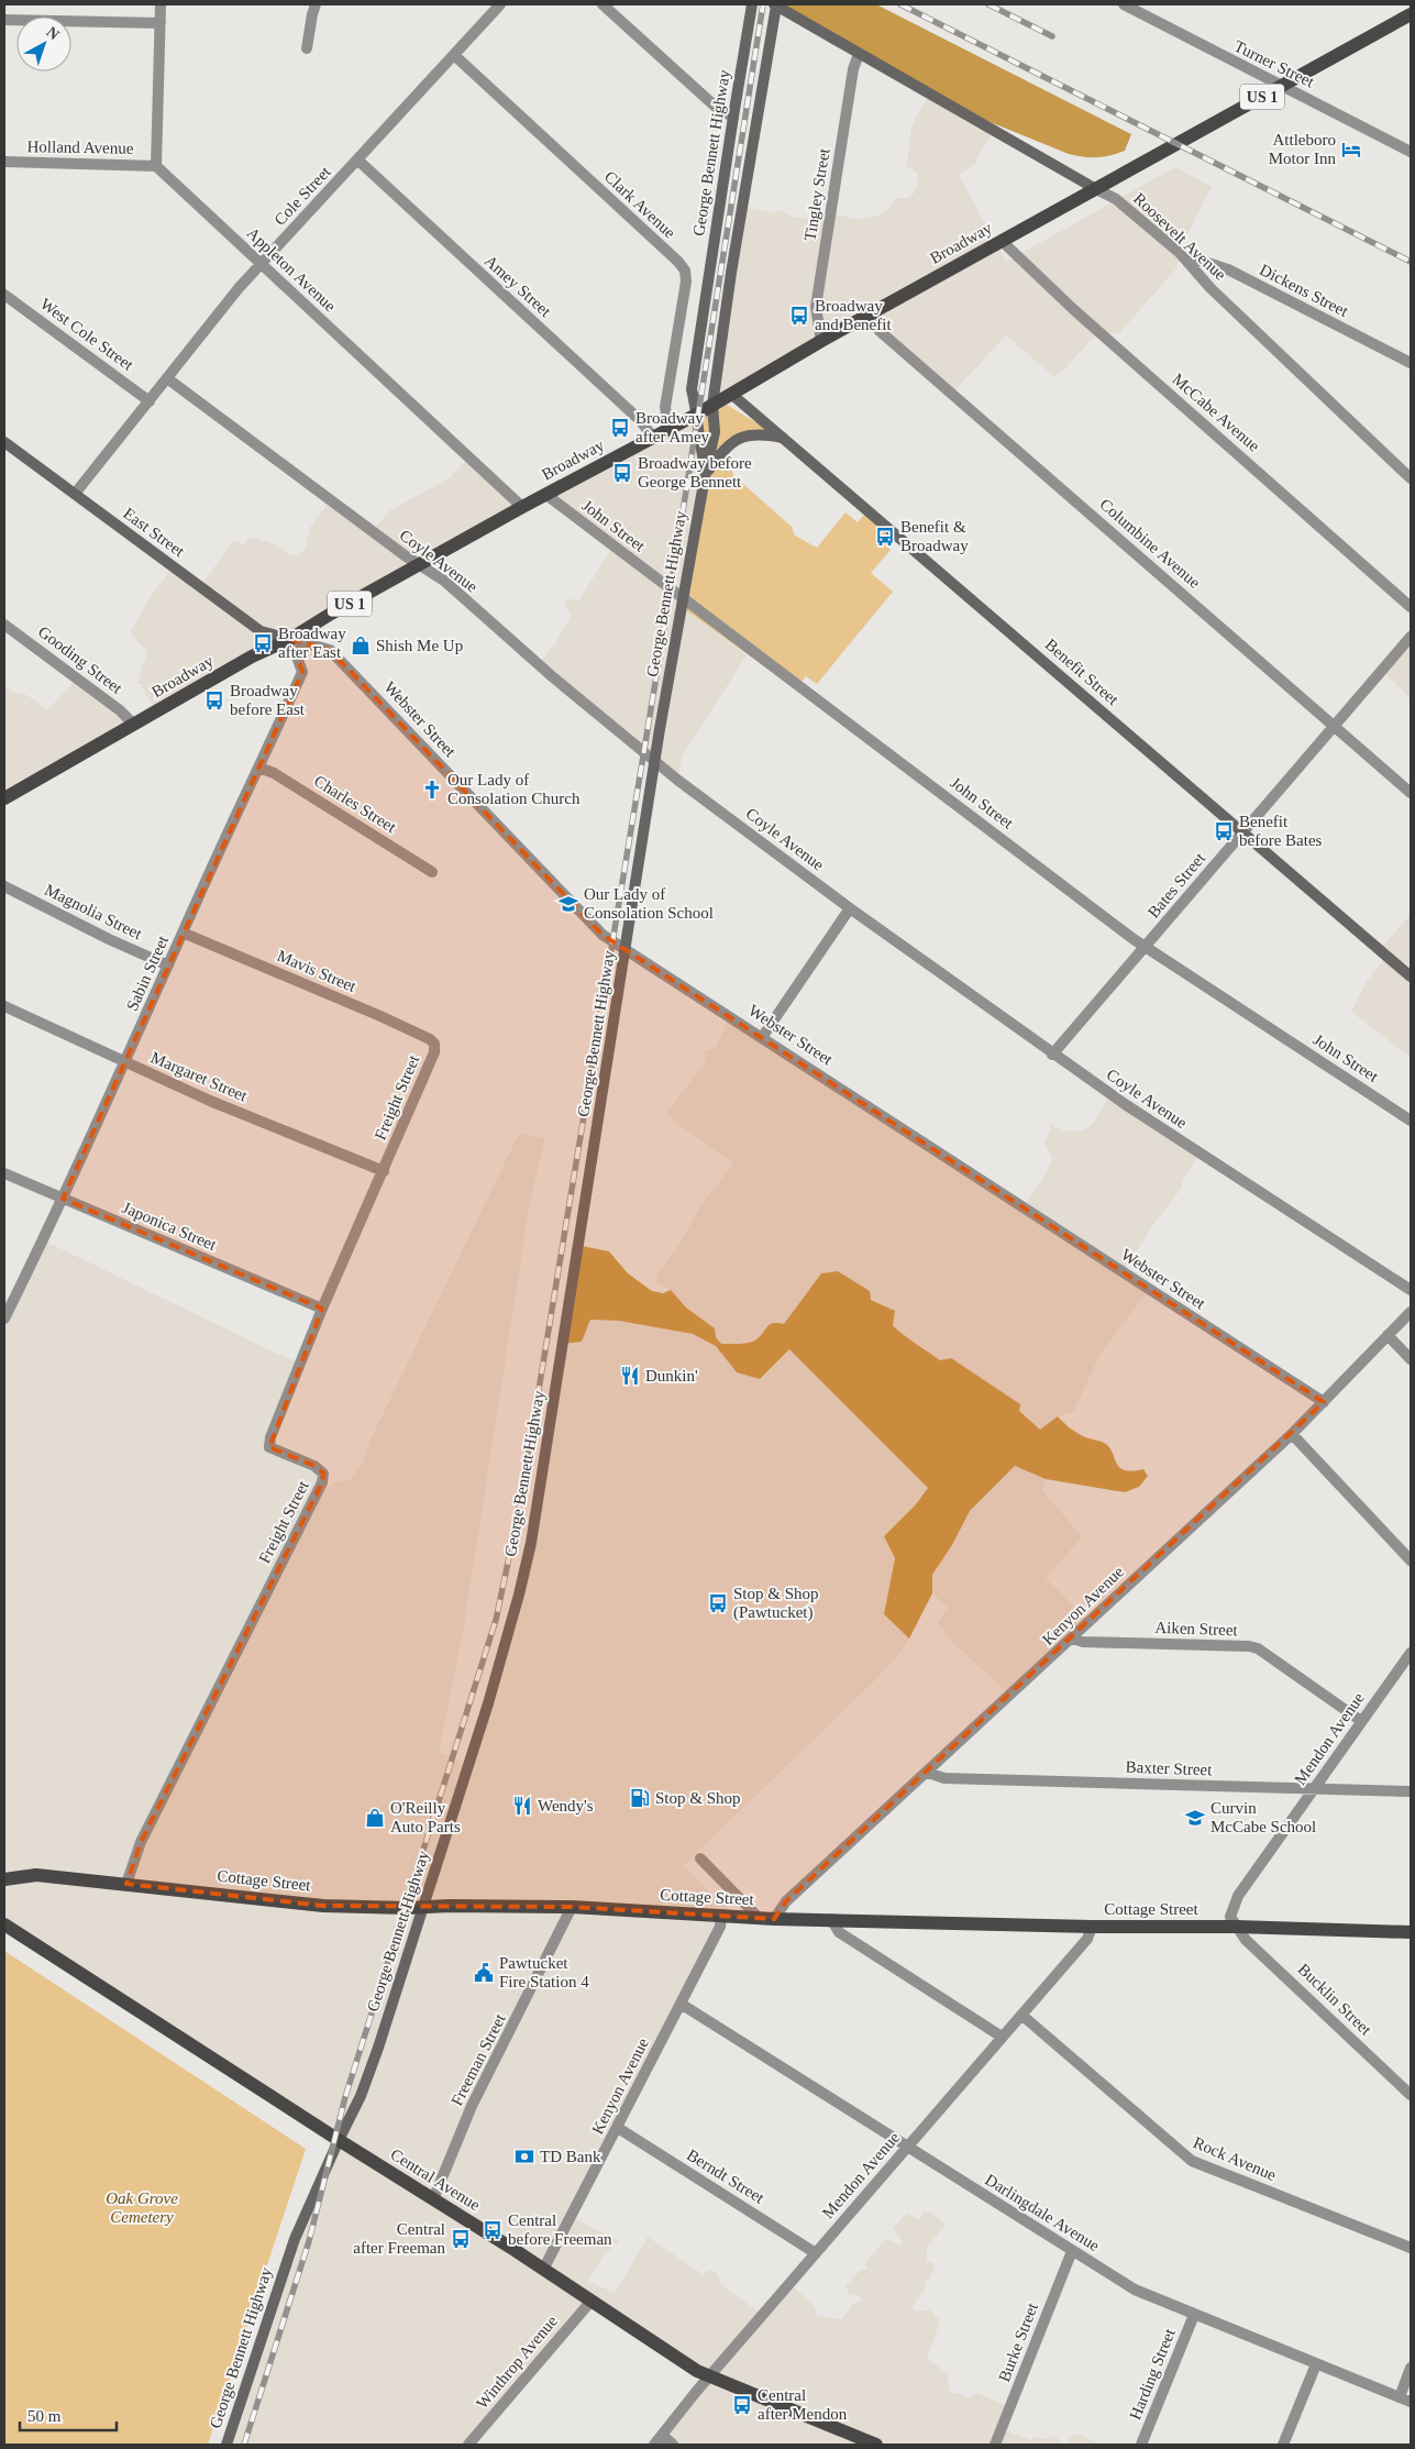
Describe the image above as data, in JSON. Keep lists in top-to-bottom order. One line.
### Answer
{"streets":{"main road":["US 1","George Bennett Highway","Roosevelt Avenue","Broadway","East Street","Benefit Street","Cottage Street","Central Avenue"],"street":["Turner Street","Holland Avenue","Tingley Street","Cole Street","Clark Avenue","Appleton Avenue","Amey Street","Dickens Street","West Cole Street","McCabe Avenue","John Street","Columbine Avenue","Coyle Avenue","Gooding Street","Webster Street","Charles Street","Bates Street","Magnolia Street","Mavis Street","Sabin Street","Margaret Street","Freight Street","Japonica Street","Kenyon Avenue","Aiken Street","Mendon Avenue","Baxter Street","Bucklin Street","Freeman Street","Rock Avenue","Berndt Street","Darlingdale Avenue","Burke Street","Winthrop Avenue","Harding Street"]},"crossings":[["Turner Street","US 1"],["Turner Street","Broadway"],["US 1","Broadway"],["Holland Avenue","Appleton Avenue"],["George Bennett Highway","Roosevelt Avenue"],["George Bennett Highway","Broadway"],["George Bennett Highway","John Street"],["George Bennett Highway","Coyle Avenue"],["George Bennett Highway","Webster Street"],["George Bennett Highway","Cottage Street"],["George Bennett Highway","Central Avenue"],["Tingley Street","Roosevelt Avenue"],["Tingley Street","Broadway"],["Cole Street","Clark Avenue"],["Cole Street","Appleton Avenue"],["Cole Street","Amey Street"],["Cole Street","West Cole Street"],["Cole Street","East Street"],["Cole Street","Coyle Avenue"],["Clark Avenue","Broadway"],["Roosevelt Avenue","Broadway"],["Roosevelt Avenue","Dickens Street"],["Broadway","Appleton Avenue"],["Broadway","Amey Street"],["Broadway","McCabe Avenue"],["Broadway","John Street"],["Broadway","East Street"],["Broadway","Columbine Avenue"],["Broadway","Coyle Avenue"],["Broadway","Gooding Street"],["Broadway","Benefit Street"],["Broadway","Webster Street"],["Broadway","Sabin Street"],["John Street","Bates Street"],["East Street","Webster Street"],["East Street","Sabin Street"],["Columbine Avenue","Bates Street"],["Coyle Avenue","Bates Street"],["Benefit Street","Bates Street"],["Webster Street","Sabin Street"],["Webster Street","Kenyon Avenue"],["Charles Street","Sabin Street"],["Magnolia Street","Sabin Street"],["Mavis Street","Sabin Street"],["Mavis Street","Freight Street"],["Sabin Street","Margaret Street"],["Sabin Street","Japonica Street"],["Margaret Street","Freight Street"],["Freight Street","Japonica Street"],["Freight Street","Cottage Street"],["Kenyon Avenue","Aiken Street"],["Kenyon Avenue","Baxter Street"],["Kenyon Avenue","Cottage Street"],["Kenyon Avenue","Berndt Street"],["Kenyon Avenue","Central Avenue"],["Kenyon Avenue","Darlingdale Avenue"],["Aiken Street","Mendon Avenue"],["Mendon Avenue","Baxter Street"],["Mendon Avenue","Cottage Street"],["Mendon Avenue","Bucklin Street"],["Mendon Avenue","Rock Avenue"],["Mendon Avenue","Berndt Street"],["Mendon Avenue","Central Avenue"],["Mendon Avenue","Darlingdale Avenue"],["Cottage Street","Bucklin Street"],["Cottage Street","Freeman Street"],["Freeman Street","Central Avenue"],["Central Avenue","Winthrop Avenue"],["Darlingdale Avenue","Burke Street"],["Darlingdale Avenue","Harding Street"]],"parks":["Oak Grove Cemetery"],"places":{"hotel":["Attleboro Motor Inn"],"bus stop":["Broadway and Benefit","Broadway after Amey","Broadway before George Bennett","Benefit & Broadway","Broadway after East","Broadway before East","Benefit before Bates","Stop & Shop (Pawtucket)","Central before Freeman","Central after Freeman","Central after Mendon"],"shop":["Shish Me Up","O'Reilly Auto Parts"],"church":["Our Lady of Consolation Church"],"school or university":["Our Lady of Consolation School","Curvin McCabe School"],"restaurant":["Dunkin'","Wendy's"],"fuel station":["Stop & Shop"],"public building":["Pawtucket Fire Station 4"],"bank":["TD Bank"]},"scale_bar":"50 m","north":"top right"}
